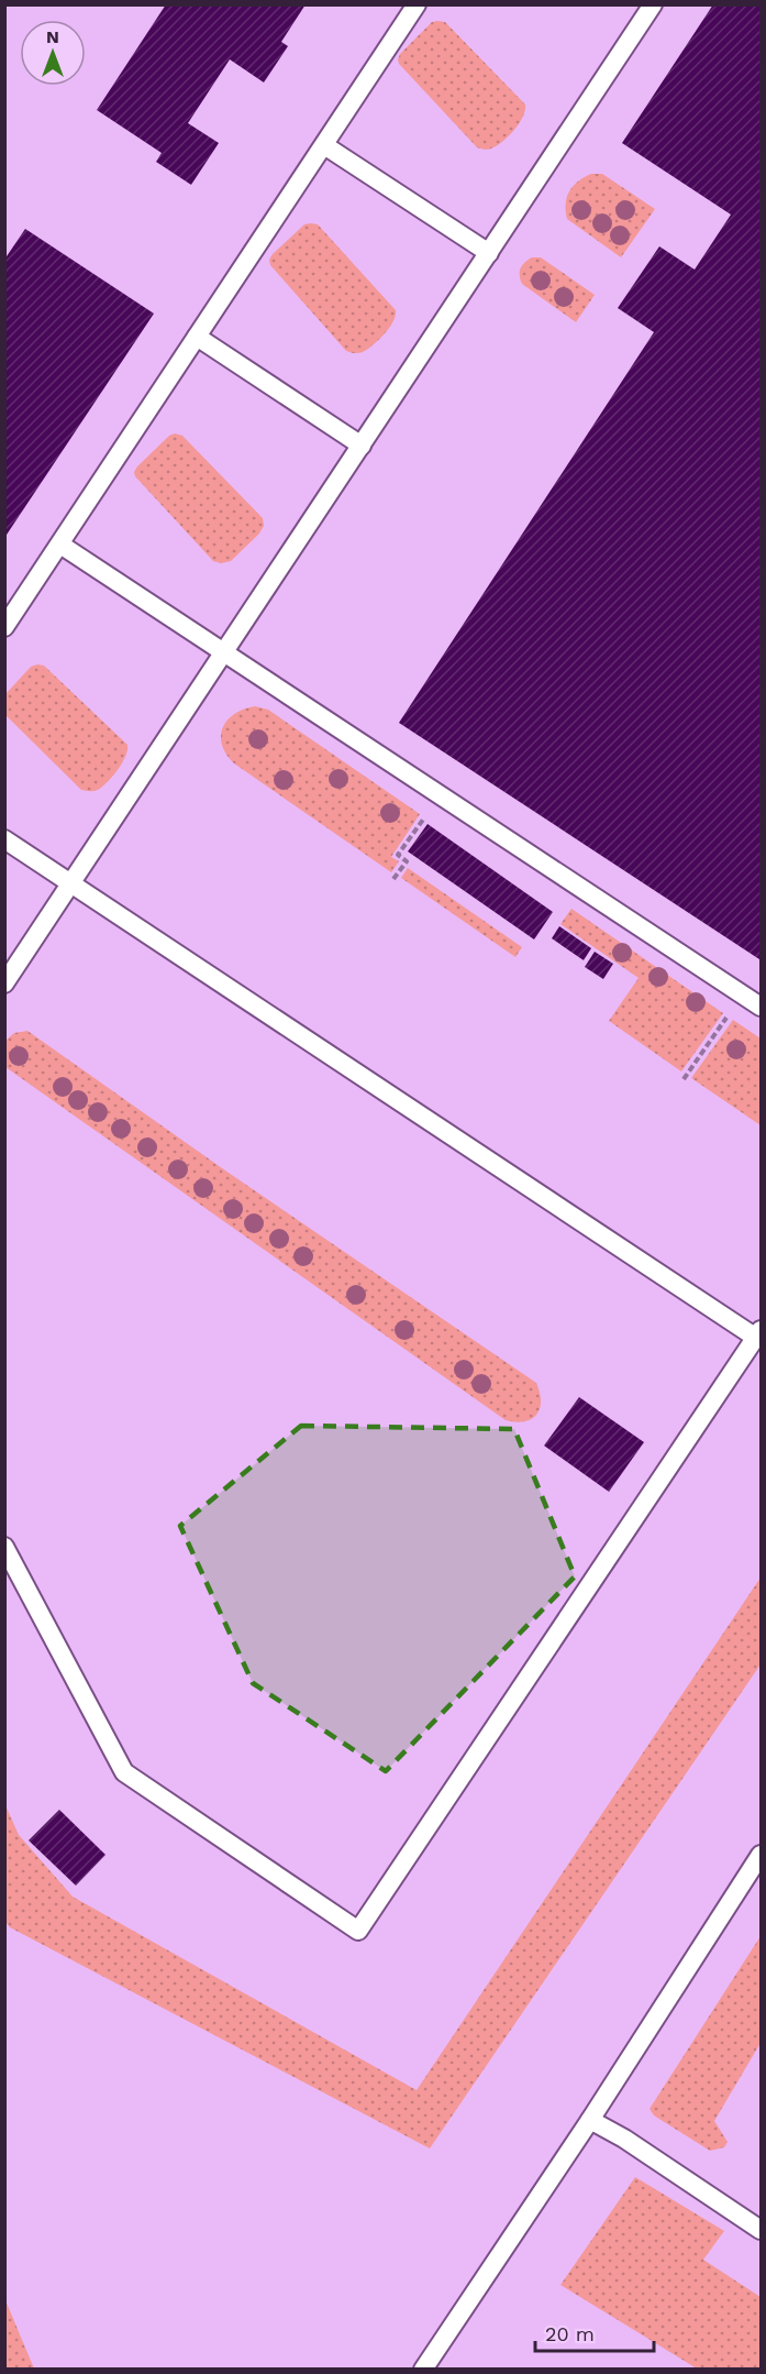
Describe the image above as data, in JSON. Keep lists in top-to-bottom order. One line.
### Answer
{"scale_bar":"20 m","north":"top"}
